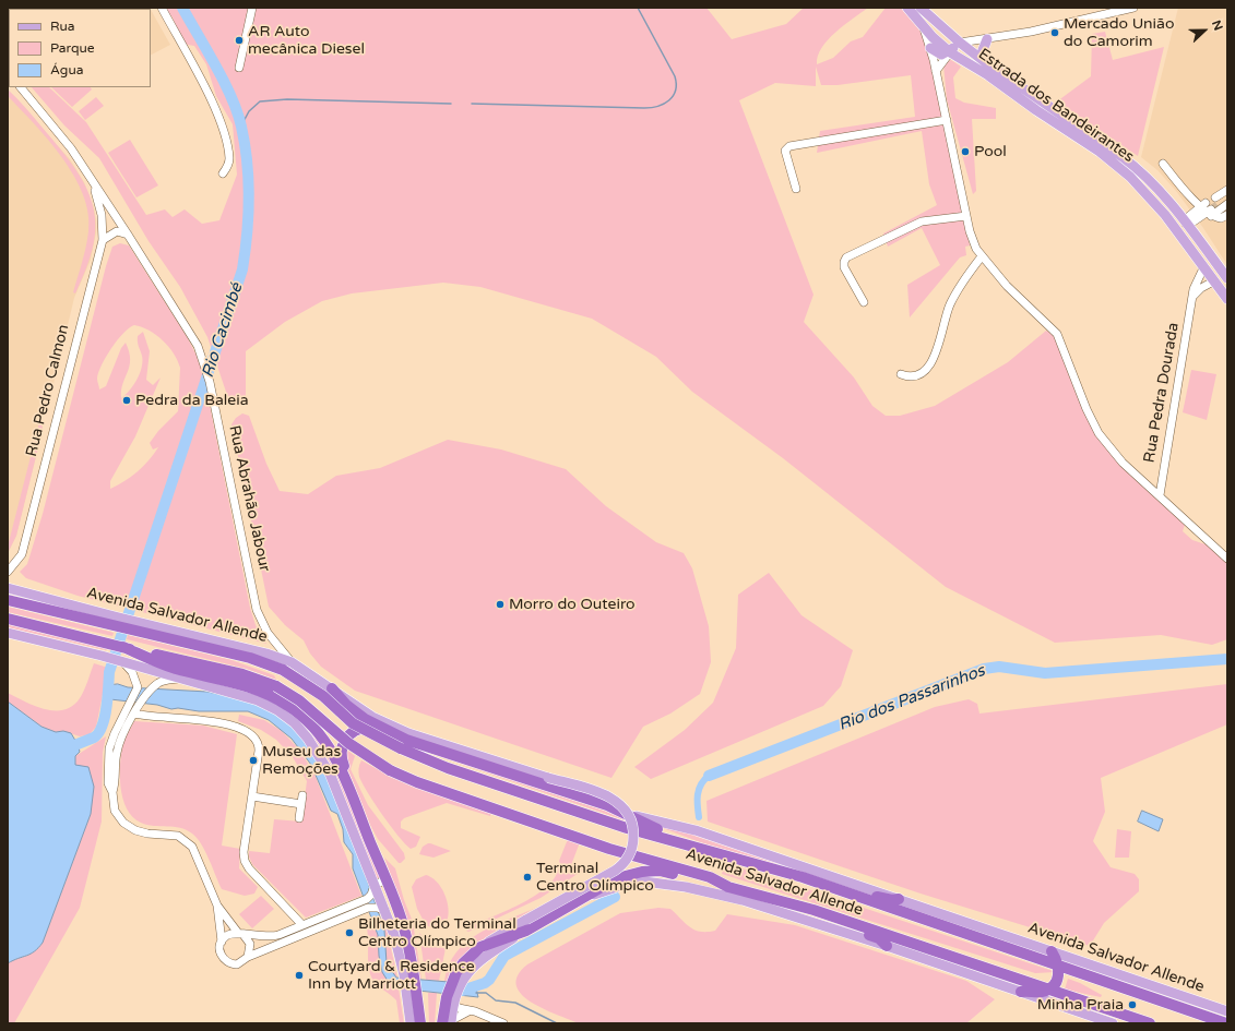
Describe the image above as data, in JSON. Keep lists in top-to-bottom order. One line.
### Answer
{"streets":{"highway":["Avenida Salvador Allende"],"main road":["Estrada dos Bandeirantes"],"street":["Rua Pedro Calmon","Rua Pedra Dourada","Rua Abrahão Jabour"]},"crossings":[["Estrada dos Bandeirantes","Rua Pedra Dourada"],["Rua Pedro Calmon","Rua Abrahão Jabour"],["Rua Abrahão Jabour","Avenida Salvador Allende"]],"water":["Rio Cacimbé","Rio dos Passarinhos"],"places":["Mercado União do Camorim","AR Auto mecânica Diesel","Pool","Pedra da Baleia","Morro do Outeiro","Museu das Remoções","Terminal Centro Olímpico","Bilheteria do Terminal Centro Olímpico","Courtyard & Residence Inn by Marriott","Minha Praia"],"legend":["Rua","Parque","Água"],"north":"right"}
